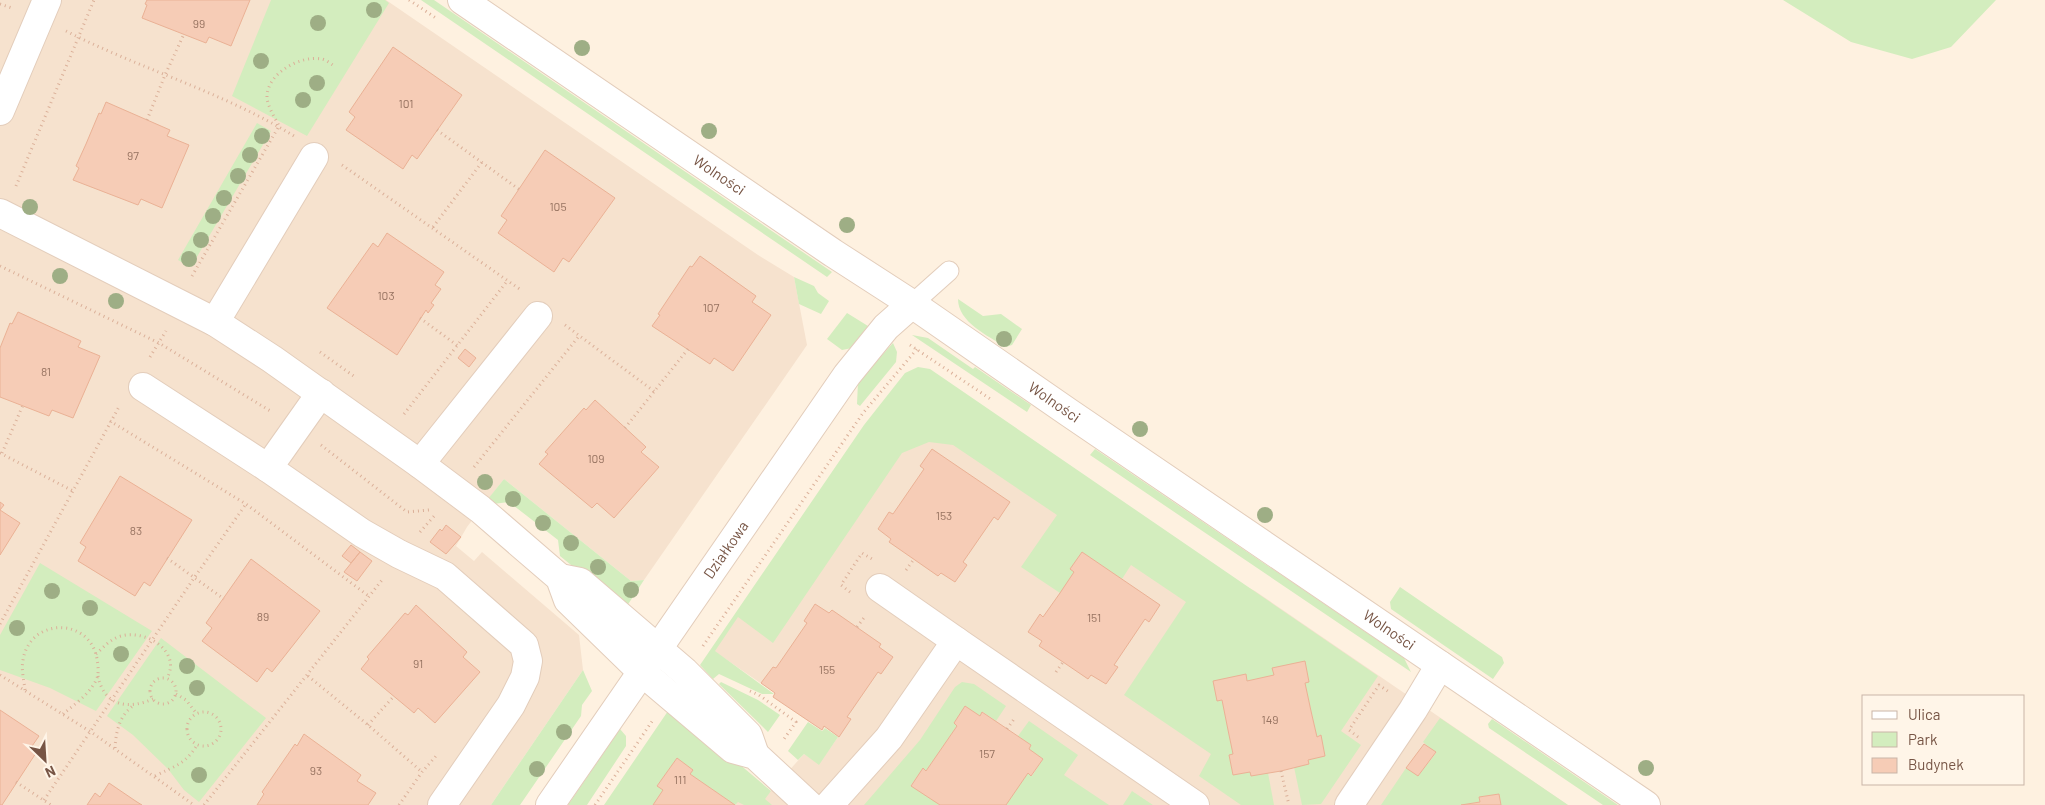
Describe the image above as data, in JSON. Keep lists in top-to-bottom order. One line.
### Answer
{"streets":{"street":["Wolności","Działkowa"]},"crossings":[["Wolności","Działkowa"]],"house_numbers":["99","101","97","105","103","107","81","109","153","83","89","151","91","155","149","157","93","111"],"legend":["Ulica","Park","Budynek"],"north":"bottom right"}
